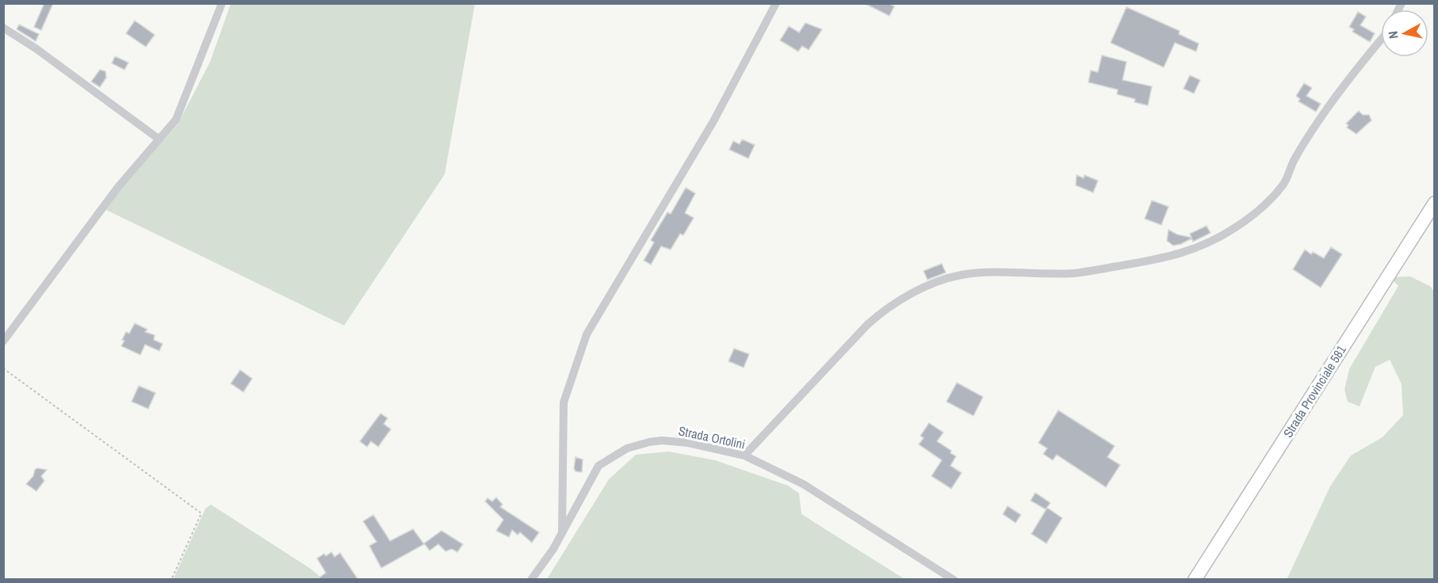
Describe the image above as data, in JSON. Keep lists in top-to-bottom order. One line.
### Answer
{"streets":{"main road":["Strada Provinciale 581"],"street":["Strada Ortolini"]},"north":"left"}
